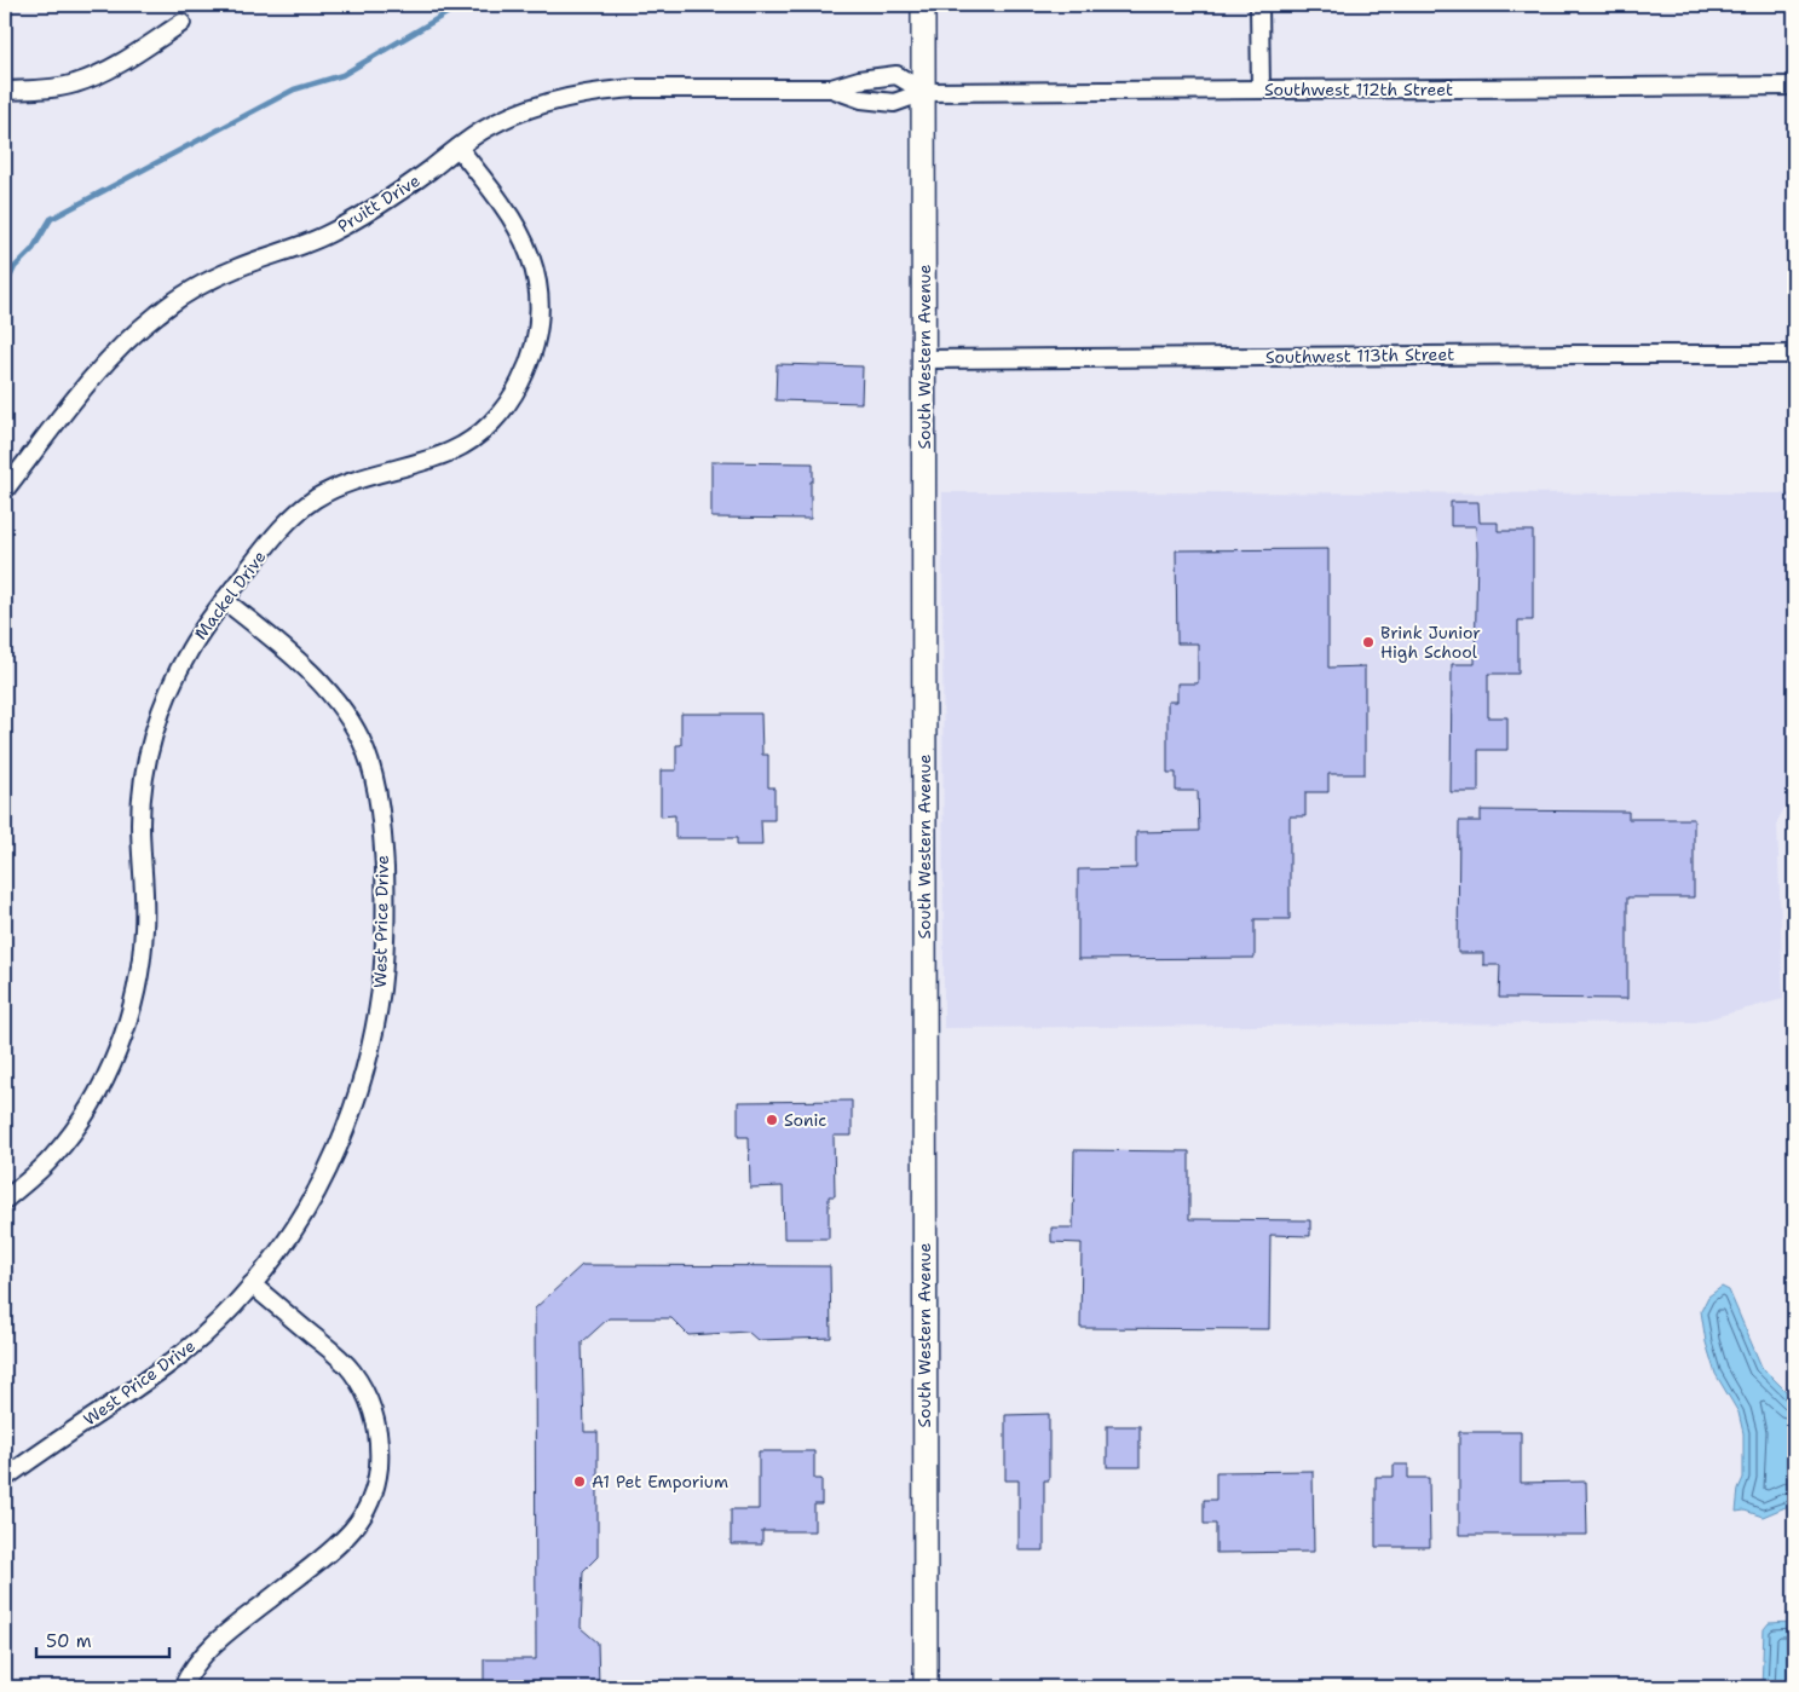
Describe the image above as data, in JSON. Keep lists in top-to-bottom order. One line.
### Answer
{"streets":{"main road":["South Western Avenue"],"street":["Southwest 112th Street","Pruitt Drive","Southwest 113th Street","Mackel Drive","West Price Drive"]},"crossings":[["Southwest 112th Street","Pruitt Drive"],["Southwest 112th Street","South Western Avenue"],["Pruitt Drive","South Western Avenue"],["Pruitt Drive","Mackel Drive"],["Southwest 113th Street","South Western Avenue"],["Mackel Drive","West Price Drive"]],"places":["Brink Junior High School","Sonic","A1 Pet Emporium"],"scale_bar":"50 m"}
